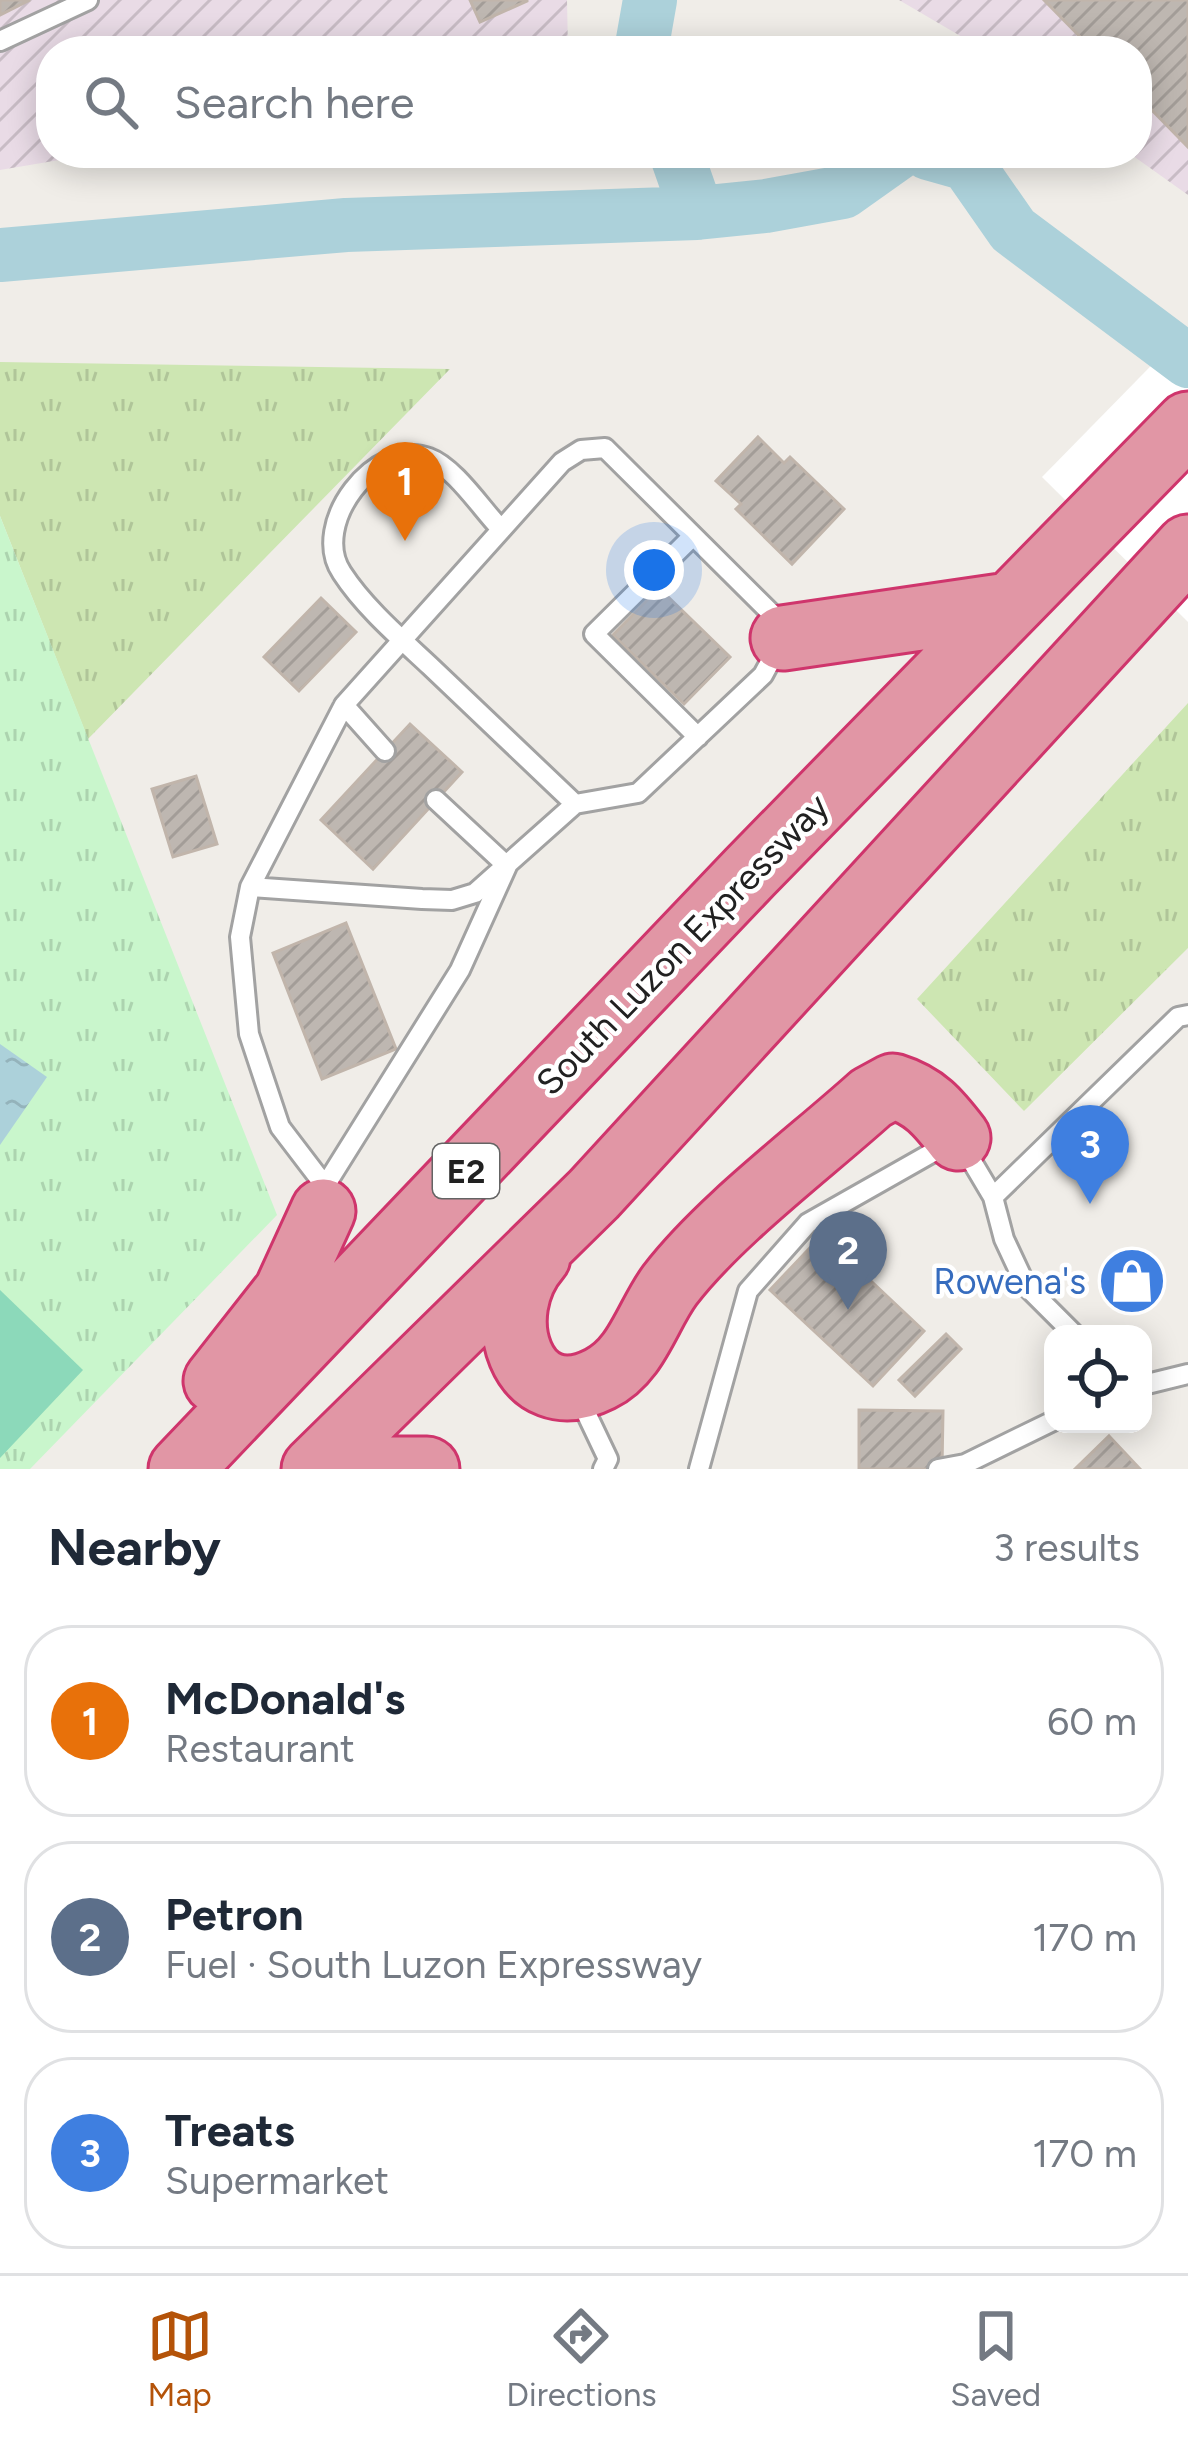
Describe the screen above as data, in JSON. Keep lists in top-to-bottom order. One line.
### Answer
{"streets":{"highway":["South Luzon Expressway","E2"]},"places":{"shop":["Rowena's"]},"page":{"search":"Search here","pins":["1","3","2"],"heading":["Nearby","3 results"],"list":[{"mark":"1","name":"McDonald's","note":"Restaurant","value":"60 m"},{"mark":"2","name":"Petron","note":"Fuel · South Luzon Expressway","value":"170 m"},{"mark":"3","name":"Treats","note":"Supermarket","value":"170 m"}],"nav":["Map","Directions","Saved"]}}
